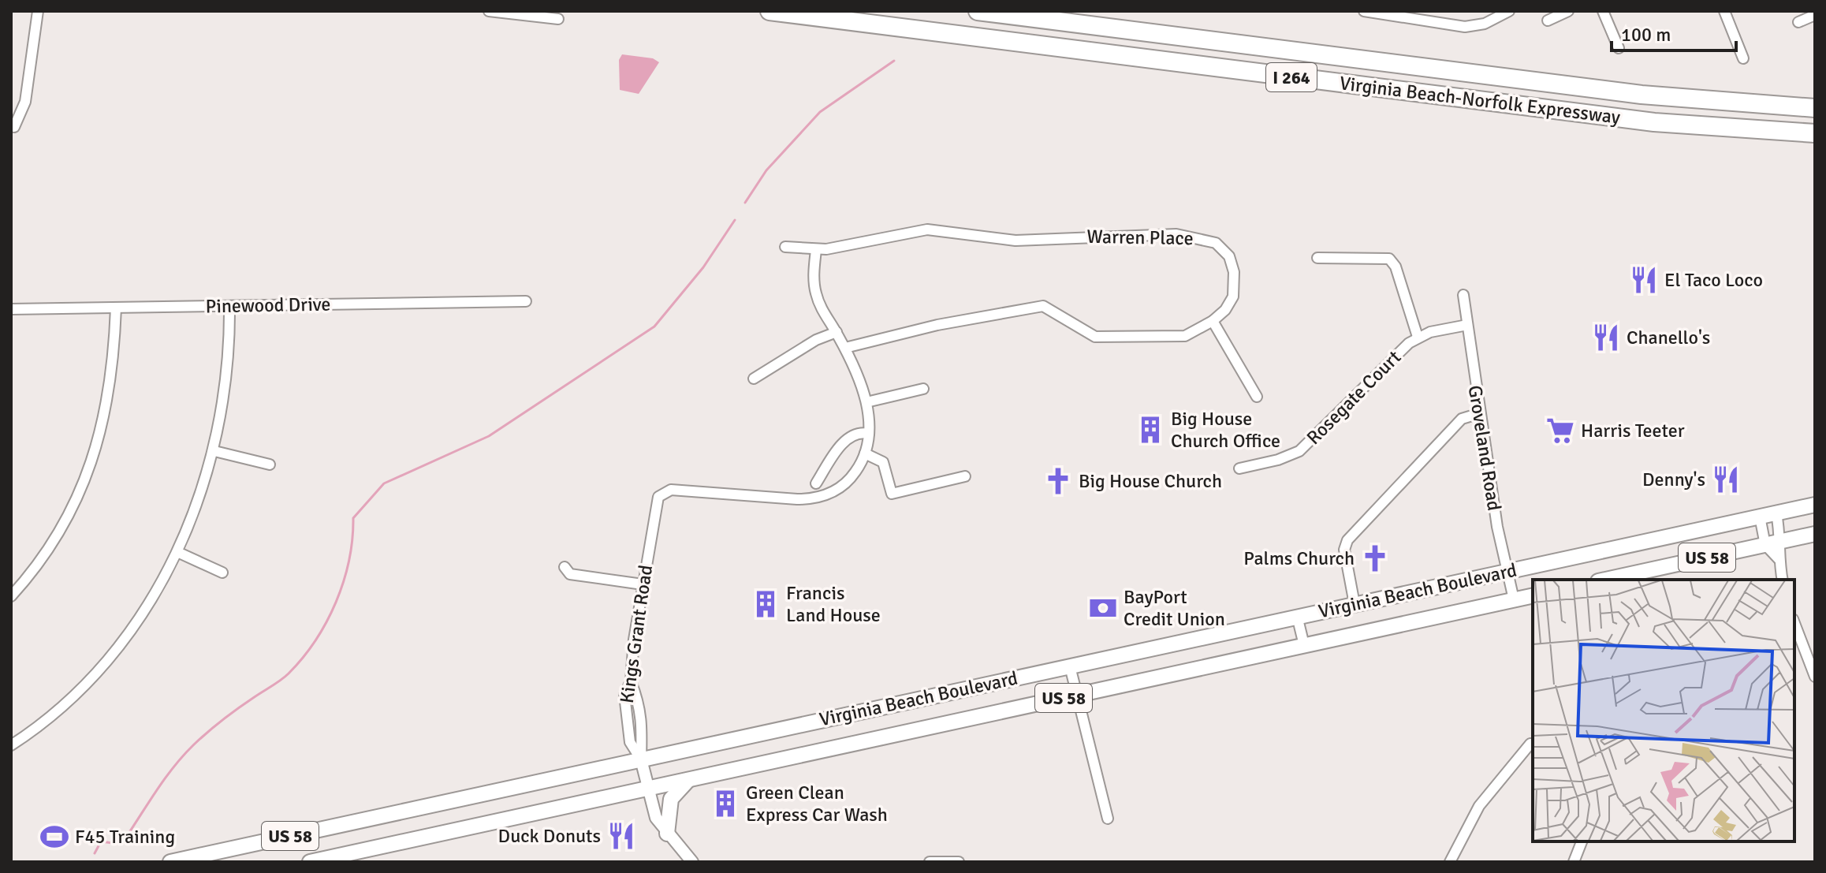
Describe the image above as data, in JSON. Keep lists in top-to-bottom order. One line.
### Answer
{"streets":{"highway":["I 264","Virginia Beach-Norfolk Expressway"],"main road":["US 58","Virginia Beach Boulevard"],"street":["Warren Place","Pinewood Drive","Rosegate Court","Groveland Road","Kings Grant Road"]},"crossings":[["Rosegate Court","Groveland Road"],["Groveland Road","Virginia Beach Boulevard"],["Virginia Beach Boulevard","Kings Grant Road"]],"places":{"restaurant":["El Taco Loco","Chanello's","Denny's","Duck Donuts"],"building":["Big House Church Office","Francis Land House","Green Clean Express Car Wash"],"supermarket":["Harris Teeter"],"church":["Big House Church","Palms Church"],"bank":["BayPort Credit Union"],"sports":["F45 Training"]},"scale_bar":"100 m"}
